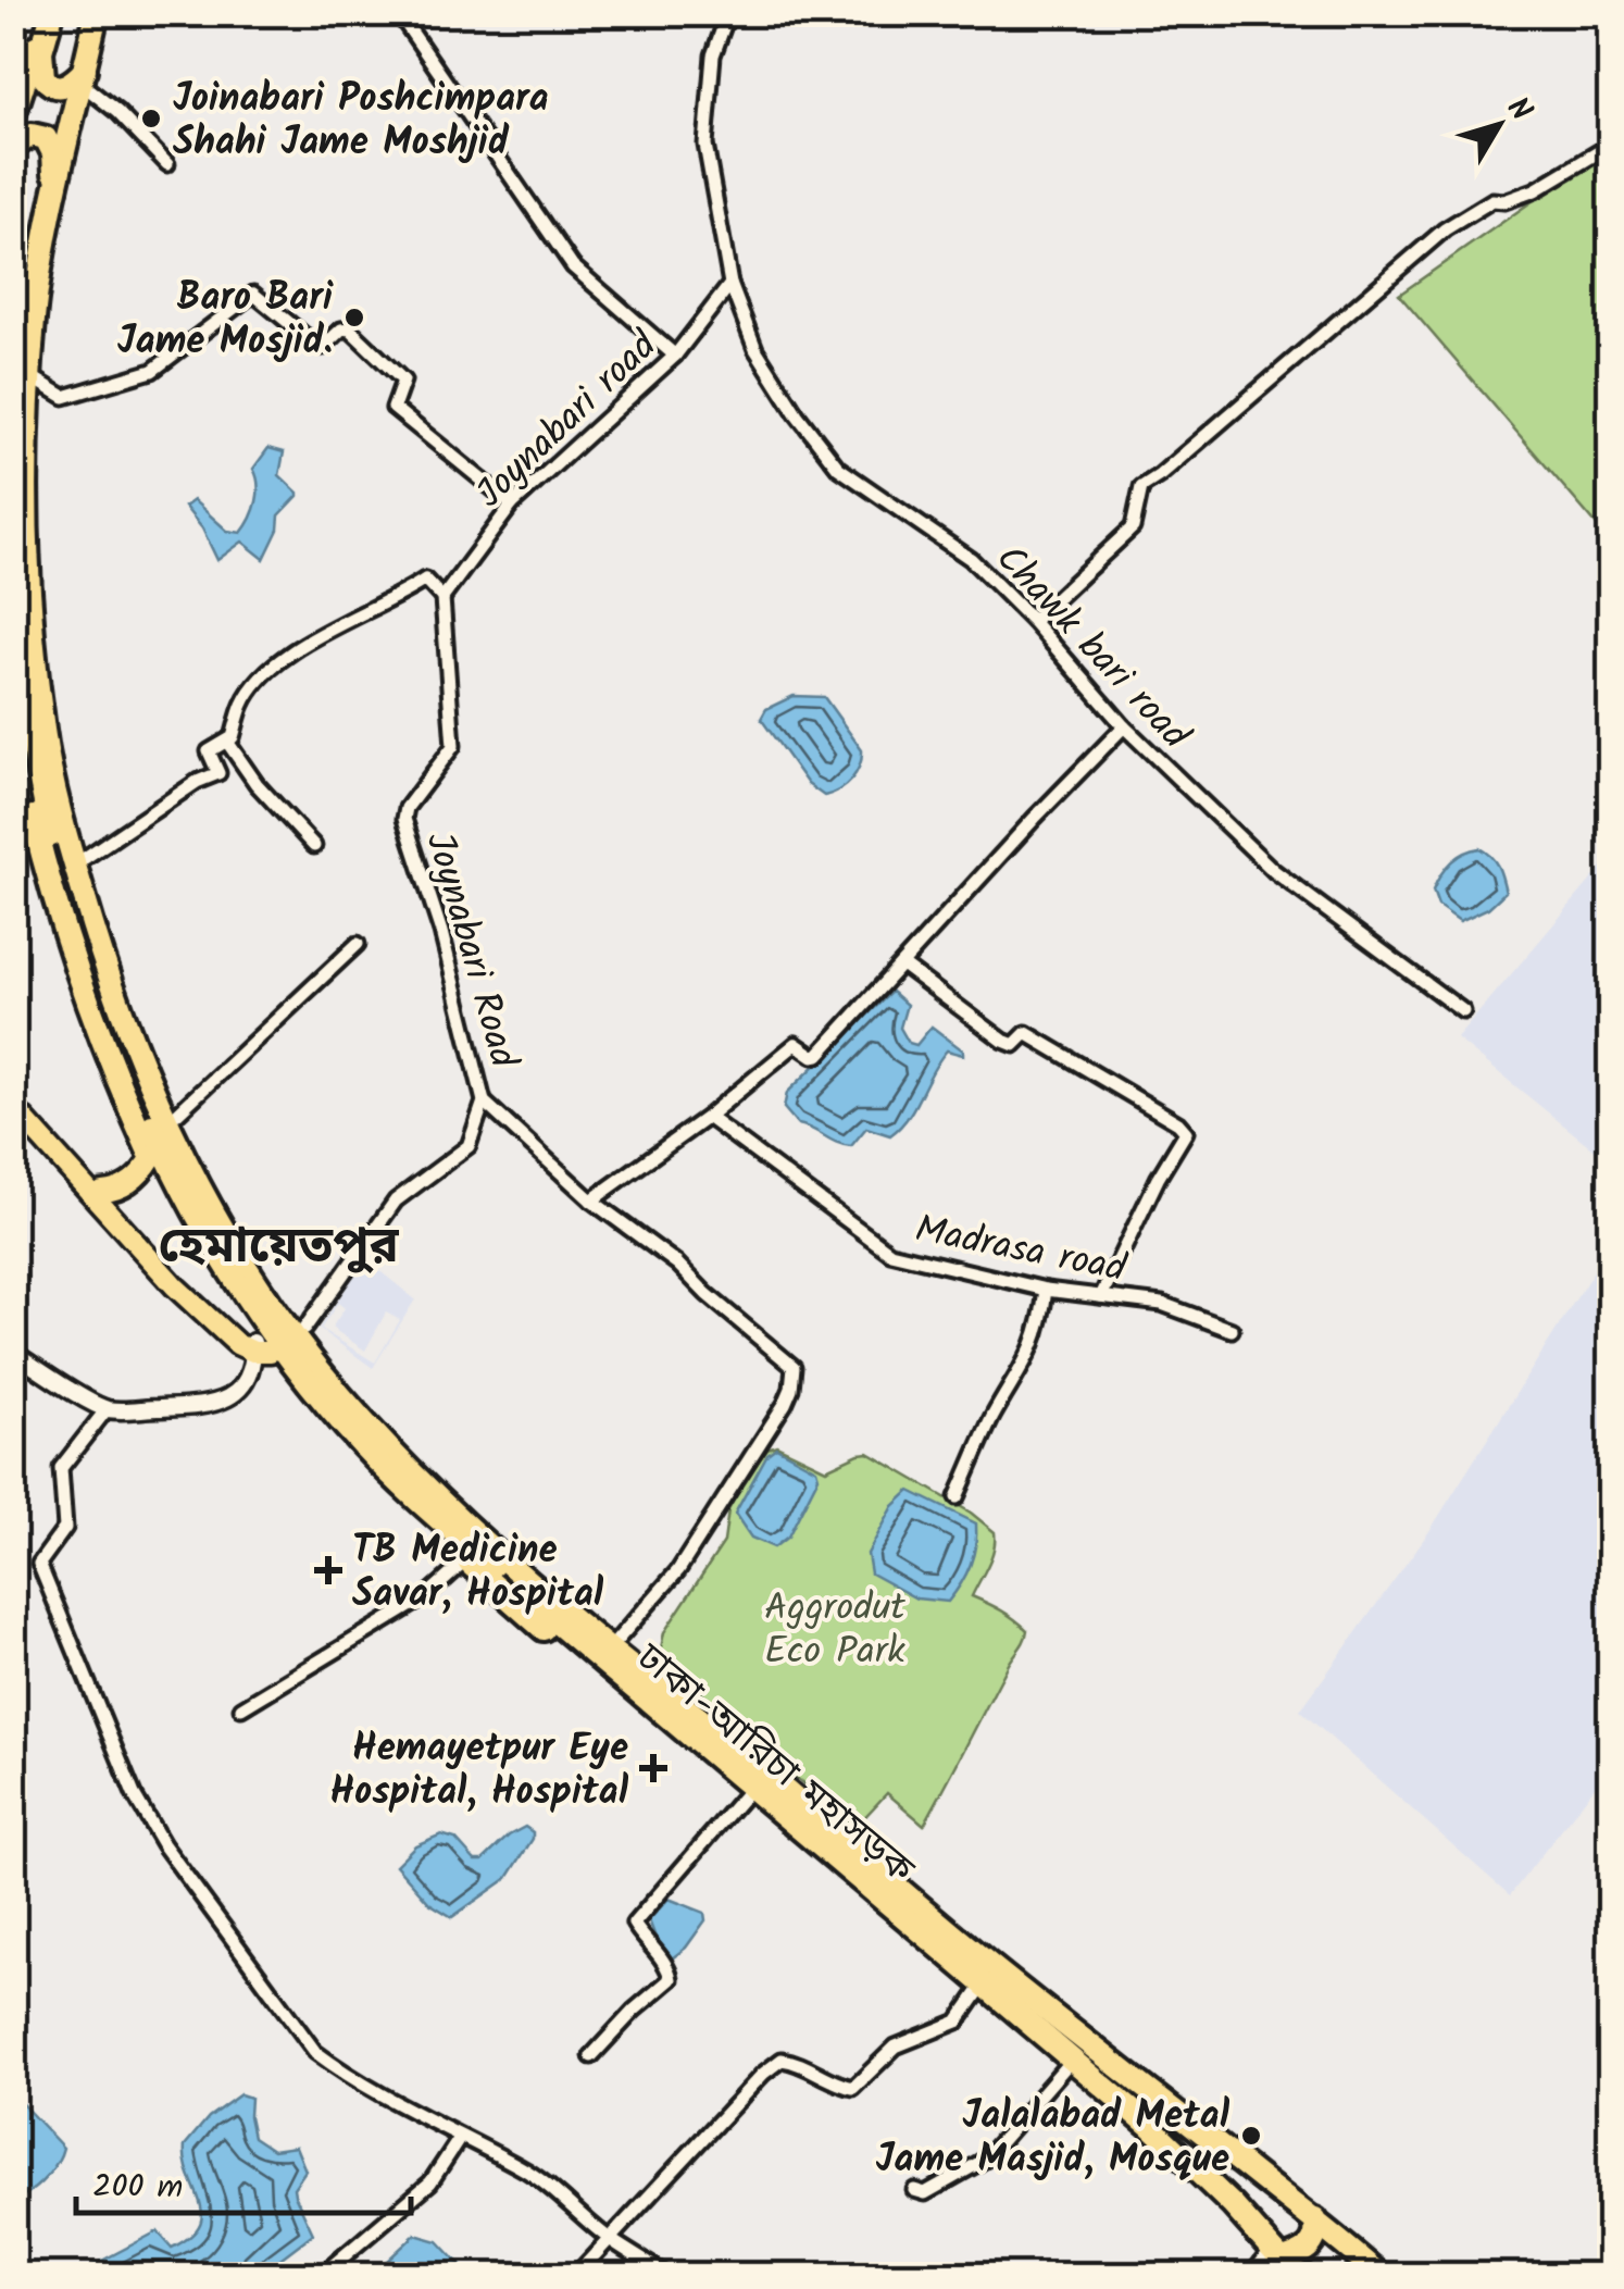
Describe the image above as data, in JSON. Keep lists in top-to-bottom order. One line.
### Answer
{"streets":{"highway":["ঢাকা-আরিচা মহাসড়ক"],"street":["Joynabari road","Chawk bari road","Joynabari Road","Madrasa road"]},"crossings":[["Joynabari road","Chawk bari road"],["Joynabari road","Joynabari Road"]],"districts":["হেমায়েতপুর"],"parks":["Aggrodut Eco Park"],"places":{"other":["Joinabari Poshcimpara Shahi Jame Moshjid","Baro Bari Jame Mosjid.","Jalalabad Metal Jame Masjid, Mosque"],"health":["TB Medicine Savar, Hospital","Hemayetpur Eye Hospital, Hospital"]},"scale_bar":"200 m","north":"top right"}
